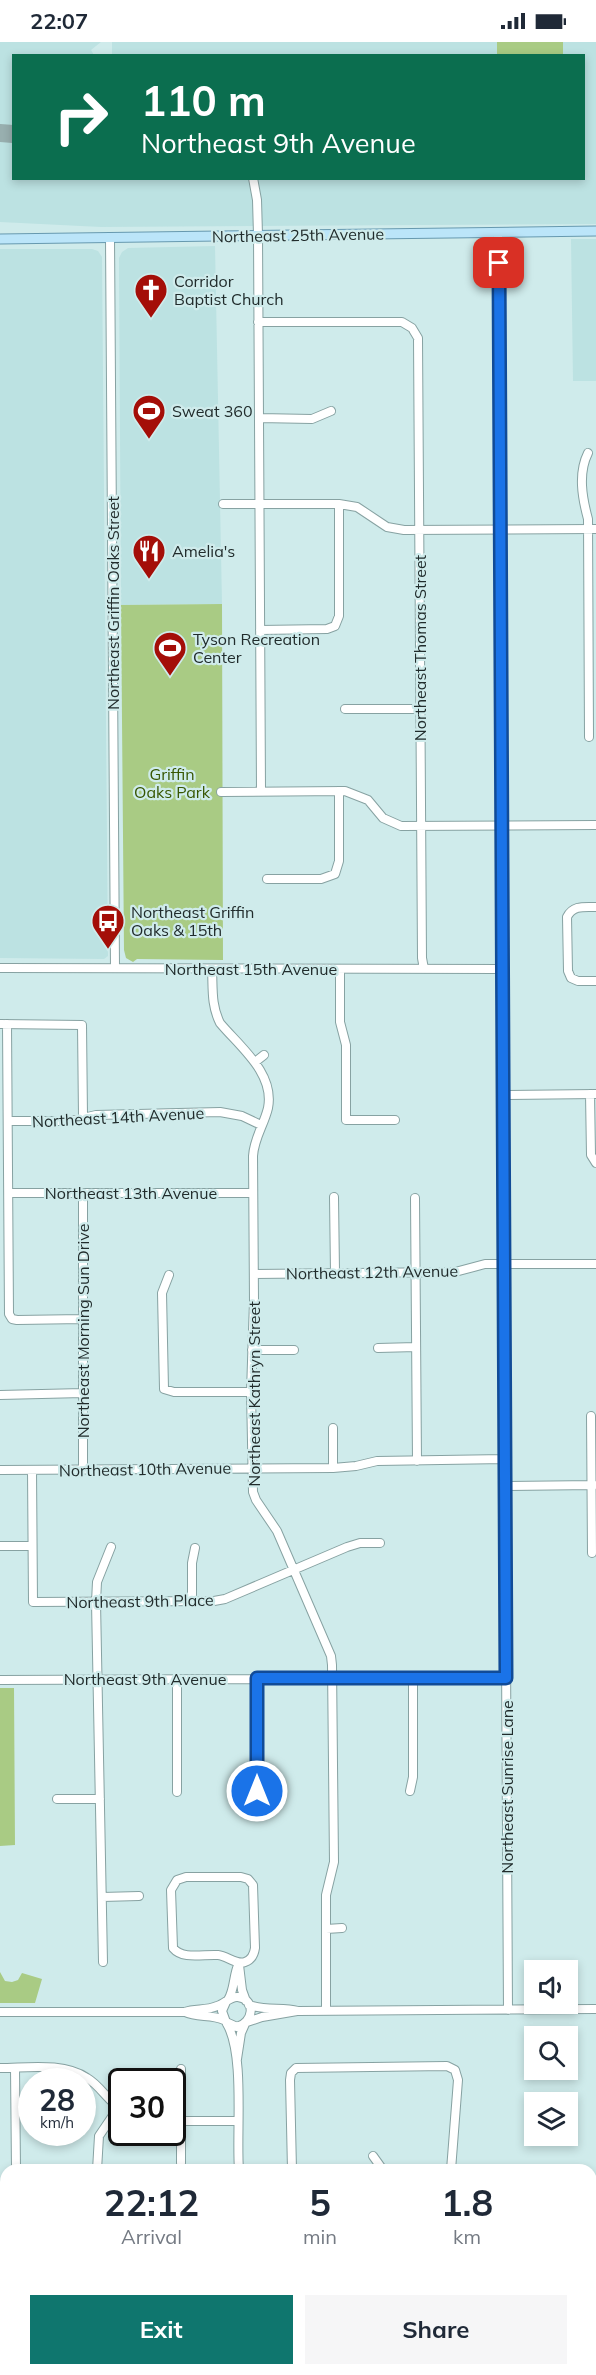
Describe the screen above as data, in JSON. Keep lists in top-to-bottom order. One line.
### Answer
{"streets":{"main road":["Northeast 25th Avenue"],"street":["Northeast Griffin Oaks Street","Northeast Thomas Street","Northeast 15th Avenue","Northeast 14th Avenue","Northeast 13th Avenue","Northeast 12th Avenue","Northeast Morning Sun Drive","Northeast Kathryn Street","Northeast 10th Avenue","Northeast 9th Place","Northeast 9th Avenue","Northeast Sunrise Lane"]},"crossings":[["Northeast 25th Avenue","Northeast Griffin Oaks Street"],["Northeast 25th Avenue","Northeast Sunrise Lane"],["Northeast Griffin Oaks Street","Northeast 15th Avenue"],["Northeast Thomas Street","Northeast 15th Avenue"],["Northeast 15th Avenue","Northeast Kathryn Street"],["Northeast 15th Avenue","Northeast Sunrise Lane"],["Northeast 14th Avenue","Northeast Kathryn Street"],["Northeast 13th Avenue","Northeast Morning Sun Drive"],["Northeast 13th Avenue","Northeast Kathryn Street"],["Northeast 12th Avenue","Northeast Kathryn Street"],["Northeast 12th Avenue","Northeast Sunrise Lane"],["Northeast Morning Sun Drive","Northeast 10th Avenue"],["Northeast Kathryn Street","Northeast 10th Avenue"],["Northeast Kathryn Street","Northeast 9th Place"],["Northeast Kathryn Street","Northeast 9th Avenue"],["Northeast 10th Avenue","Northeast Sunrise Lane"],["Northeast 9th Avenue","Northeast Sunrise Lane"]],"parks":["Griffin Oaks Park"],"places":{"church":["Corridor Baptist Church"],"sports":["Sweat 360","Tyson Recreation Center"],"restaurant":["Amelia's"],"bus stop":["Northeast Griffin Oaks & 15th"]},"page":{"status":"22:07","turn":["110 m","Northeast 9th Avenue"],"speed":"28 km/h","limit":"30","eta":["22:12","Arrival","5","min","1.8","km"],"buttons":["Exit","Share"]}}
